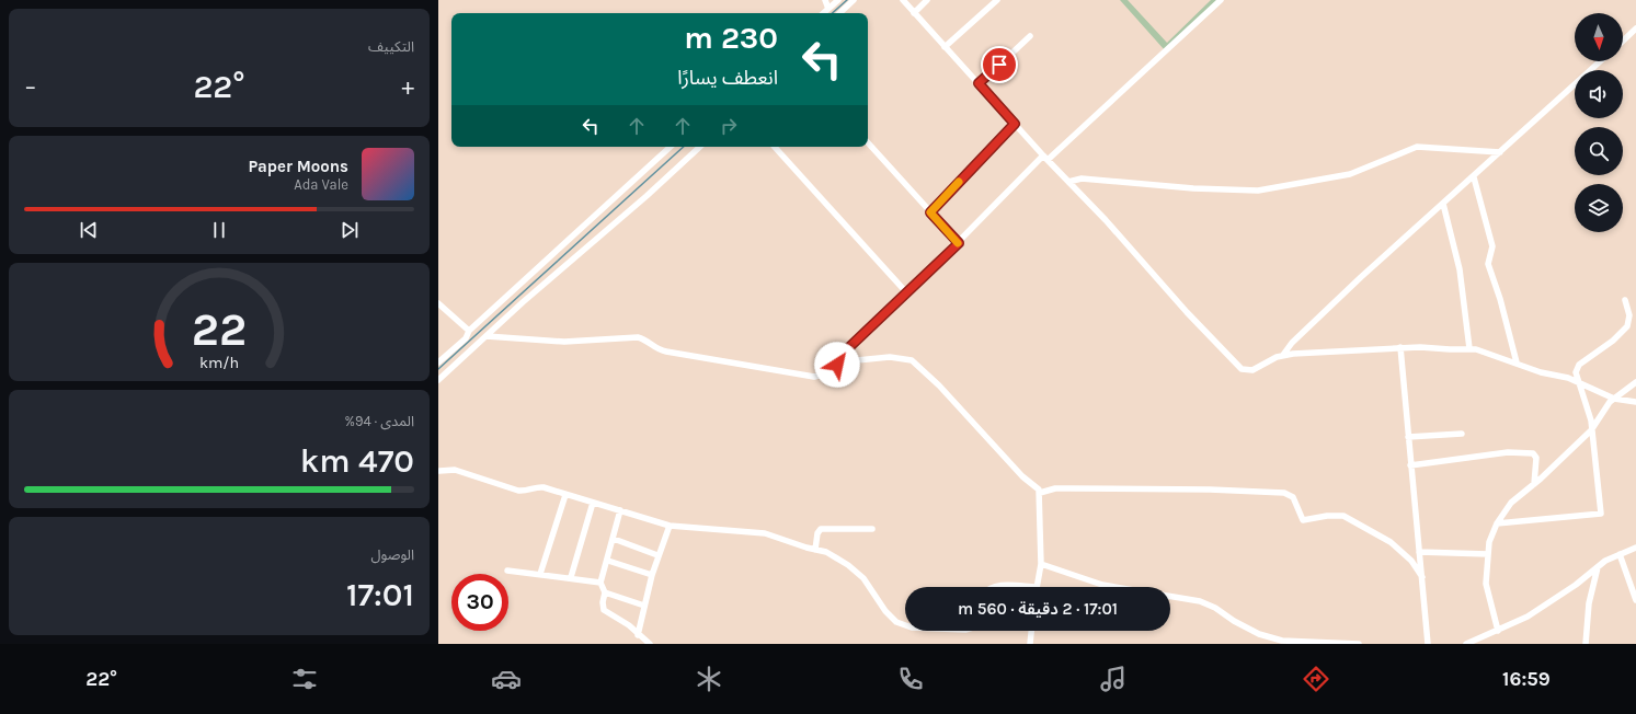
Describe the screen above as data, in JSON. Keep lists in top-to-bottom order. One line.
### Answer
{"north":"bottom","page":{"tile":["التكييف",["المدى · 94%","470 km"],["الوصول","17:01"]],"turn":["230 m","انعطف يسارًا"],"heat":["−","22°","+"],"song":["Paper Moons","Ada Vale"],"limit":"30","trip":"17:01 · 2 دقيقة · 560 m","tabs":["16:59","22°"],"gauge":["22","km/h"]}}
